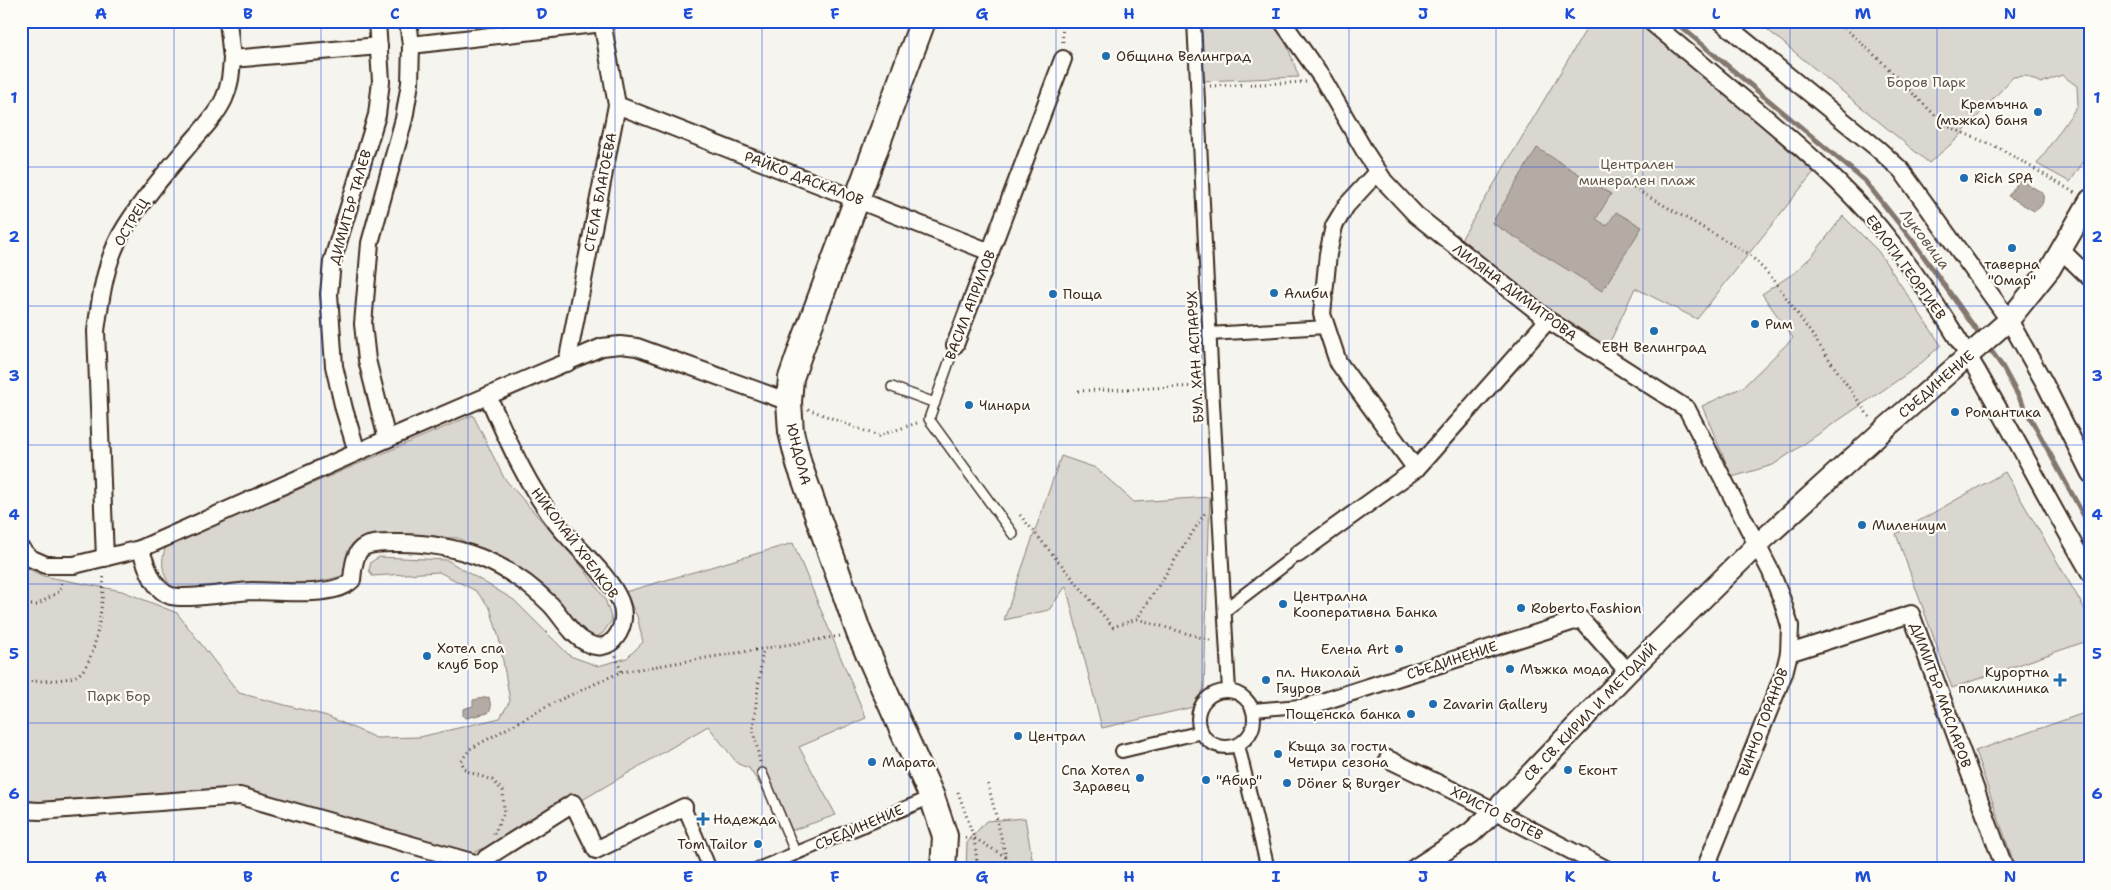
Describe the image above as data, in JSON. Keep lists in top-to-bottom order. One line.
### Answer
{"streets":{"main road":["ЮНДОЛА"],"street":["РАЙКО ДАСКАЛОВ","СТЕЛА БЛАГОЕВА","ДИМИТЪР ТАЛЕВ","ОСТРЕЦ","ЕВЛОГИ ГЕОРГИЕВ","ЛИЛЯНА ДИМИТРОВА","ВАСИЛ АПРИЛОВ","БУЛ. ХАН АСПАРУХ","СЪЕДИНЕНИЕ","НИКОЛАЙ ХРЕЛКОВ","ДИМИТЪР МАСЛАРОВ","СВ. СВ. КИРИЛ И МЕТОДИЙ","ВИНЧО ГОРАНОВ","ХРИСТО БОТЕВ"]},"crossings":[["РАЙКО ДАСКАЛОВ","СТЕЛА БЛАГОЕВА"],["РАЙКО ДАСКАЛОВ","ВАСИЛ АПРИЛОВ"],["РАЙКО ДАСКАЛОВ","ЮНДОЛА"],["ЕВЛОГИ ГЕОРГИЕВ","СЪЕДИНЕНИЕ"],["ЛИЛЯНА ДИМИТРОВА","СЪЕДИНЕНИЕ"],["ЛИЛЯНА ДИМИТРОВА","СВ. СВ. КИРИЛ И МЕТОДИЙ"],["ЛИЛЯНА ДИМИТРОВА","ВИНЧО ГОРАНОВ"],["БУЛ. ХАН АСПАРУХ","СЪЕДИНЕНИЕ"],["СЪЕДИНЕНИЕ","ЮНДОЛА"],["СЪЕДИНЕНИЕ","СВ. СВ. КИРИЛ И МЕТОДИЙ"],["СЪЕДИНЕНИЕ","ВИНЧО ГОРАНОВ"],["ДИМИТЪР МАСЛАРОВ","ВИНЧО ГОРАНОВ"],["СВ. СВ. КИРИЛ И МЕТОДИЙ","ВИНЧО ГОРАНОВ"],["СВ. СВ. КИРИЛ И МЕТОДИЙ","ХРИСТО БОТЕВ"]],"water":["Луковица"],"parks":["Боров Парк","Централен минерален плаж","Парк Бор"],"places":{"other":["Община Велинград","Кремъчна (мъжка) баня","Rich SPA","таверна \"Омар\"","Алиби","Поща","Рим","ЕВН Велинград","Чинари","Романтика","Милениум","Централна Кооперативна Банка","Roberto Fashion","Елена Art","Хотел спа клуб Бор","Мъжка мода","пл. Николай Гяуров","Zavarin Gallery","Пощенска банка","Централ","Къща за гости Четири сезона","Марата","Еконт","Спа Хотел Здравец","\"Абир\"","Döner & Burger","Tom Tailor"],"health":["Курортна поликлиника","Надежда"]},"grid":{"columns":["A","B","C","D","E","F","G","H","I","J","K","L","M","N"],"rows":["1","2","3","4","5","6"]}}
